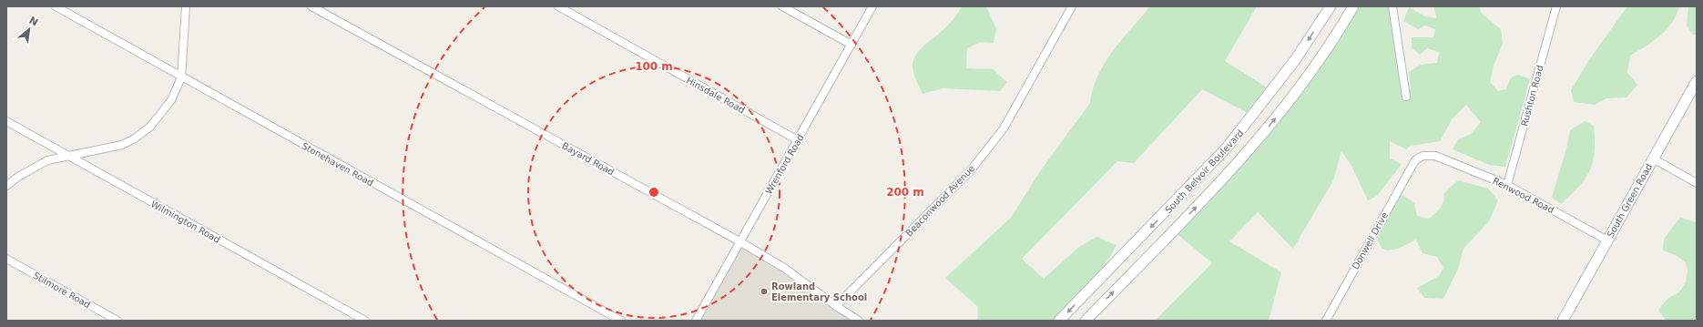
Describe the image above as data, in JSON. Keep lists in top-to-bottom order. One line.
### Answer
{"streets":{"street":["Hinsdale Road","Rushton Road","Bayard Road","Stonehaven Road","Wrenford Road","South Belvoir Boulevard","Renwood Road","Beaconwood Avenue","South Green Road","Wilmington Road","Donwell Drive","Stilmore Road"]},"crossings":[["Hinsdale Road","Wrenford Road"],["Rushton Road","Renwood Road"],["Bayard Road","Wrenford Road"],["Bayard Road","Beaconwood Avenue"],["Renwood Road","South Green Road"],["Renwood Road","Donwell Drive"]],"places":["Rowland Elementary School"],"north":"top right","rings":["100 m","200 m"]}
